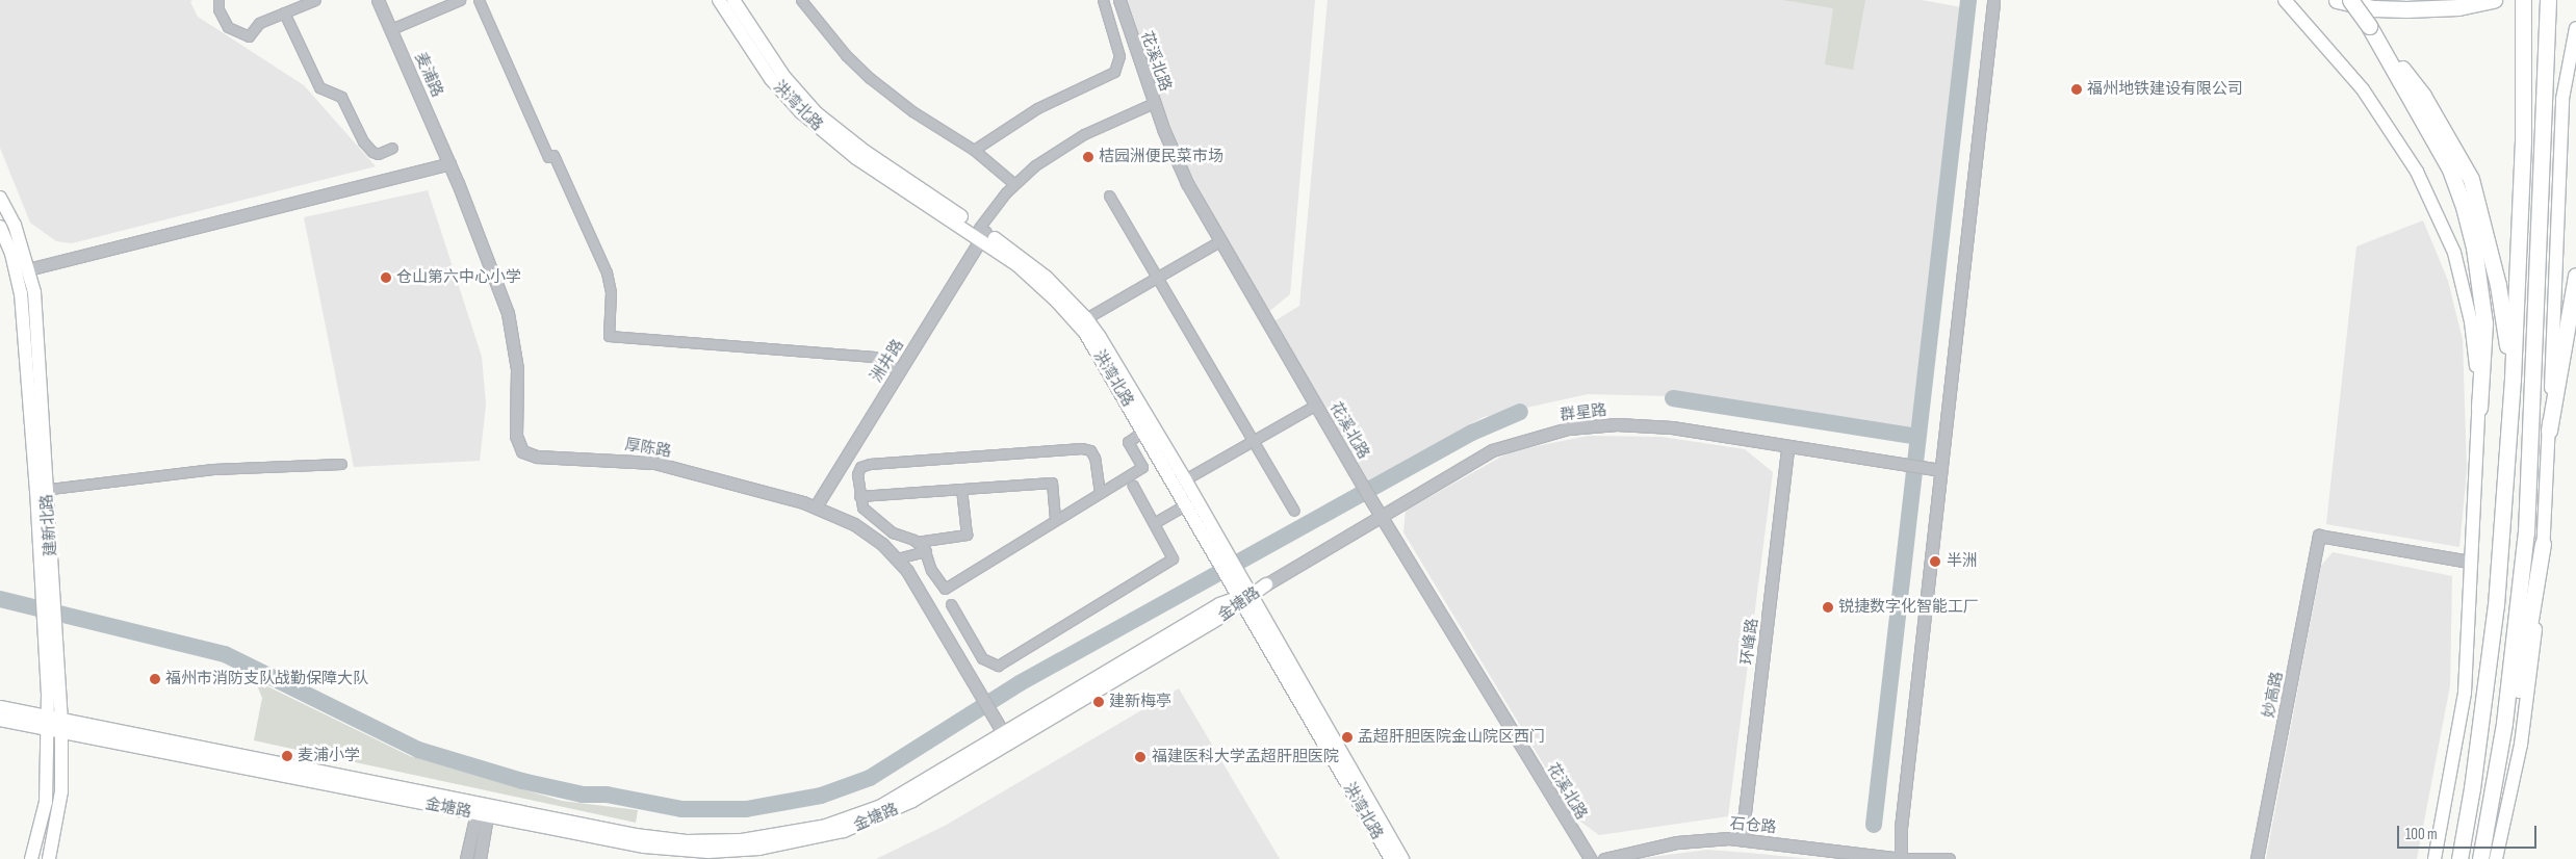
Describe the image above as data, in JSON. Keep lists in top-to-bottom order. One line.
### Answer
{"streets":{"main road":["洪湾北路","建新北路","金塘路"],"street":["花溪北路","麦浦路","洲井路","群星路","厚陈路","环峰路","妙高路","石仓路"]},"crossings":[["花溪北路","群星路"],["麦浦路","厚陈路"],["洪湾北路","洲井路"],["洪湾北路","金塘路"],["洲井路","厚陈路"],["群星路","金塘路"],["群星路","环峰路"],["厚陈路","金塘路"],["建新北路","金塘路"],["环峰路","石仓路"]],"places":["福州地铁建设有限公司","桔园洲便民菜市场","仓山第六中心小学","半洲","锐捷数字化智能工厂","福州市消防支队战勤保障大队","建新梅亭","孟超肝胆医院金山院区西门","麦浦小学","福建医科大学孟超肝胆医院"],"scale_bar":"100 m"}
